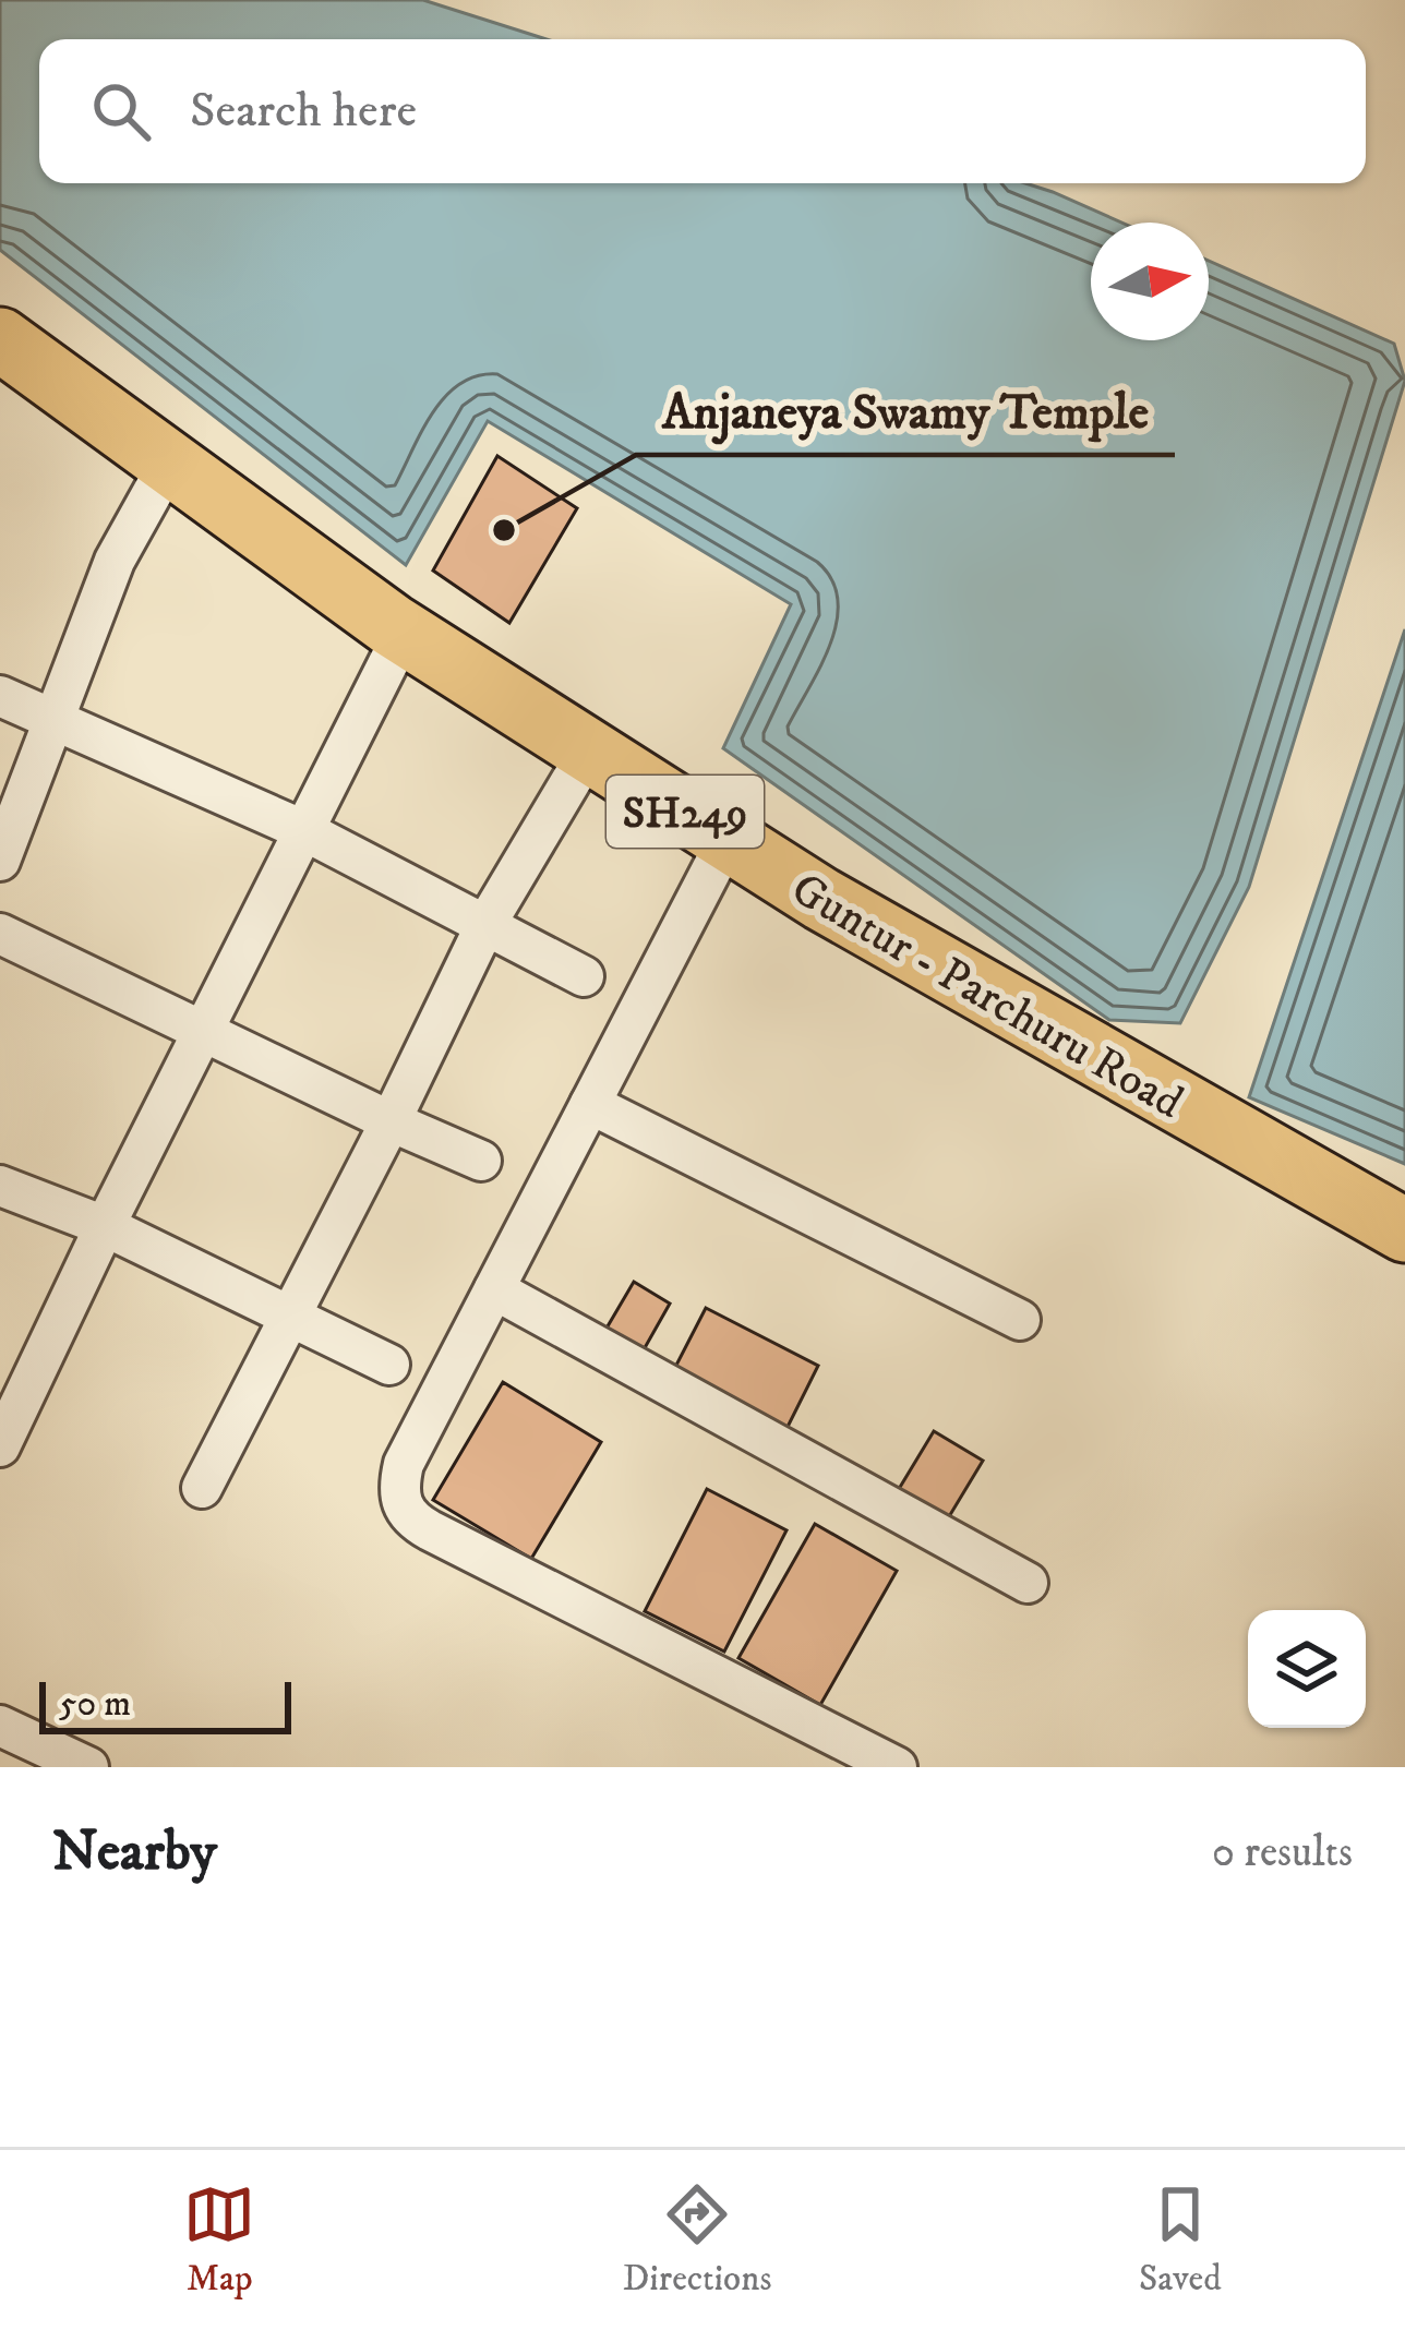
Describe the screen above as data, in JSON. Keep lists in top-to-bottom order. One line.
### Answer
{"streets":{"main road":["SH249","Guntur - Parchuru Road"]},"places":["Anjaneya Swamy Temple"],"scale_bar":"50 m","north":"right","page":{"search":"Search here","scale":"50 m","heading":["Nearby","0 results"],"nav":["Map","Directions","Saved"]}}
